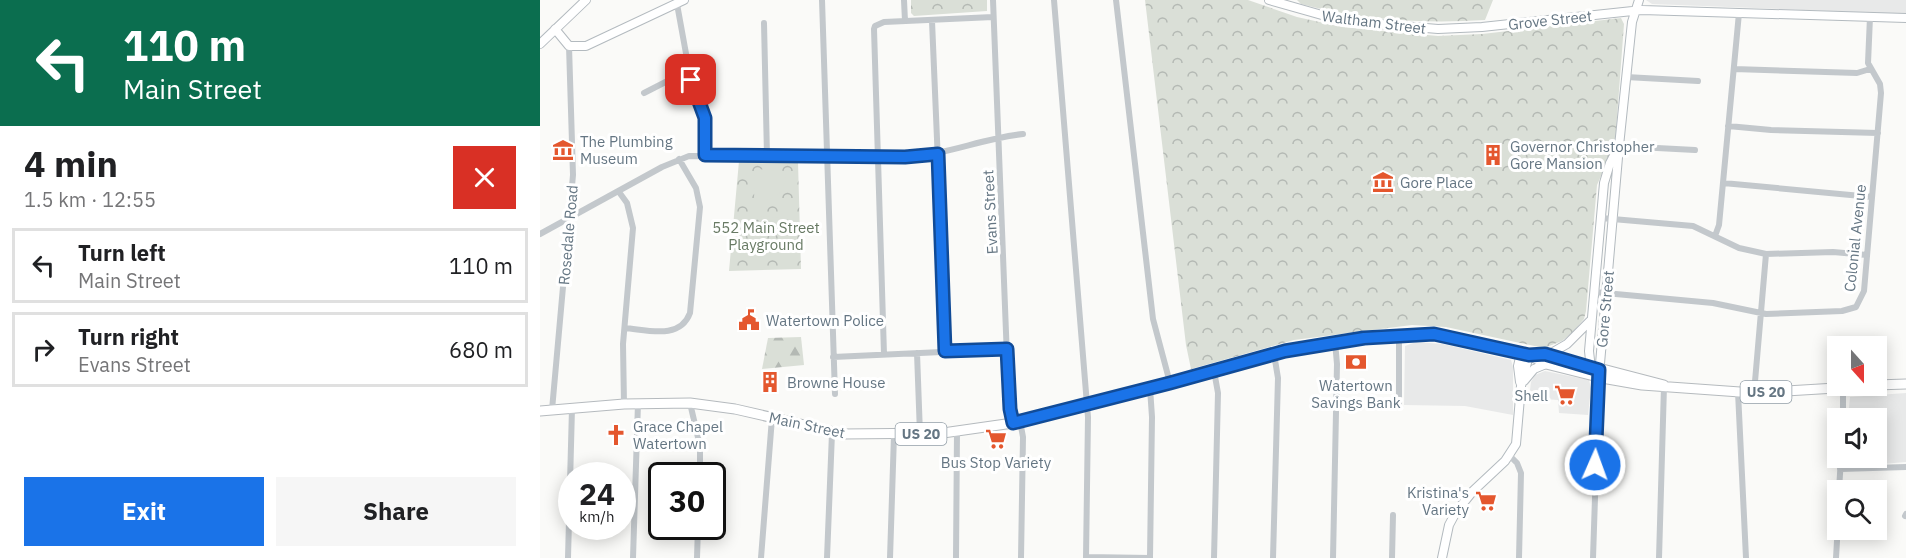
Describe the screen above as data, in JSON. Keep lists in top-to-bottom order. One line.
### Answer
{"streets":{"main road":["US 20","Main Street"],"street":["Grove Street","Waltham Street","Evans Street","Rosedale Road","Colonial Avenue","Gore Street"]},"crossings":[["Grove Street","Waltham Street"],["Grove Street","Colonial Avenue"],["Grove Street","Gore Street"],["Evans Street","Main Street"],["Rosedale Road","Main Street"],["Colonial Avenue","Gore Street"],["Gore Street","Main Street"]],"parks":["552 Main Street Playground"],"places":{"museum":["The Plumbing Museum","Gore Place"],"building":["Governor Christopher Gore Mansion","Browne House"],"public building":["Watertown Police"],"bank":["Watertown Savings Bank"],"supermarket":["Shell","Bus Stop Variety","Kristina's Variety"],"church":["Grace Chapel Watertown"]},"north":"bottom","page":{"turn":["110 m","Main Street"],"heading":["4 min","1.5 km · 12:55"],"list":[{"name":"Turn left","note":"Main Street","value":"110 m"},{"name":"Turn right","note":"Evans Street","value":"680 m"}],"speed":"24 km/h","limit":"30","buttons":["Exit","Share"]}}
